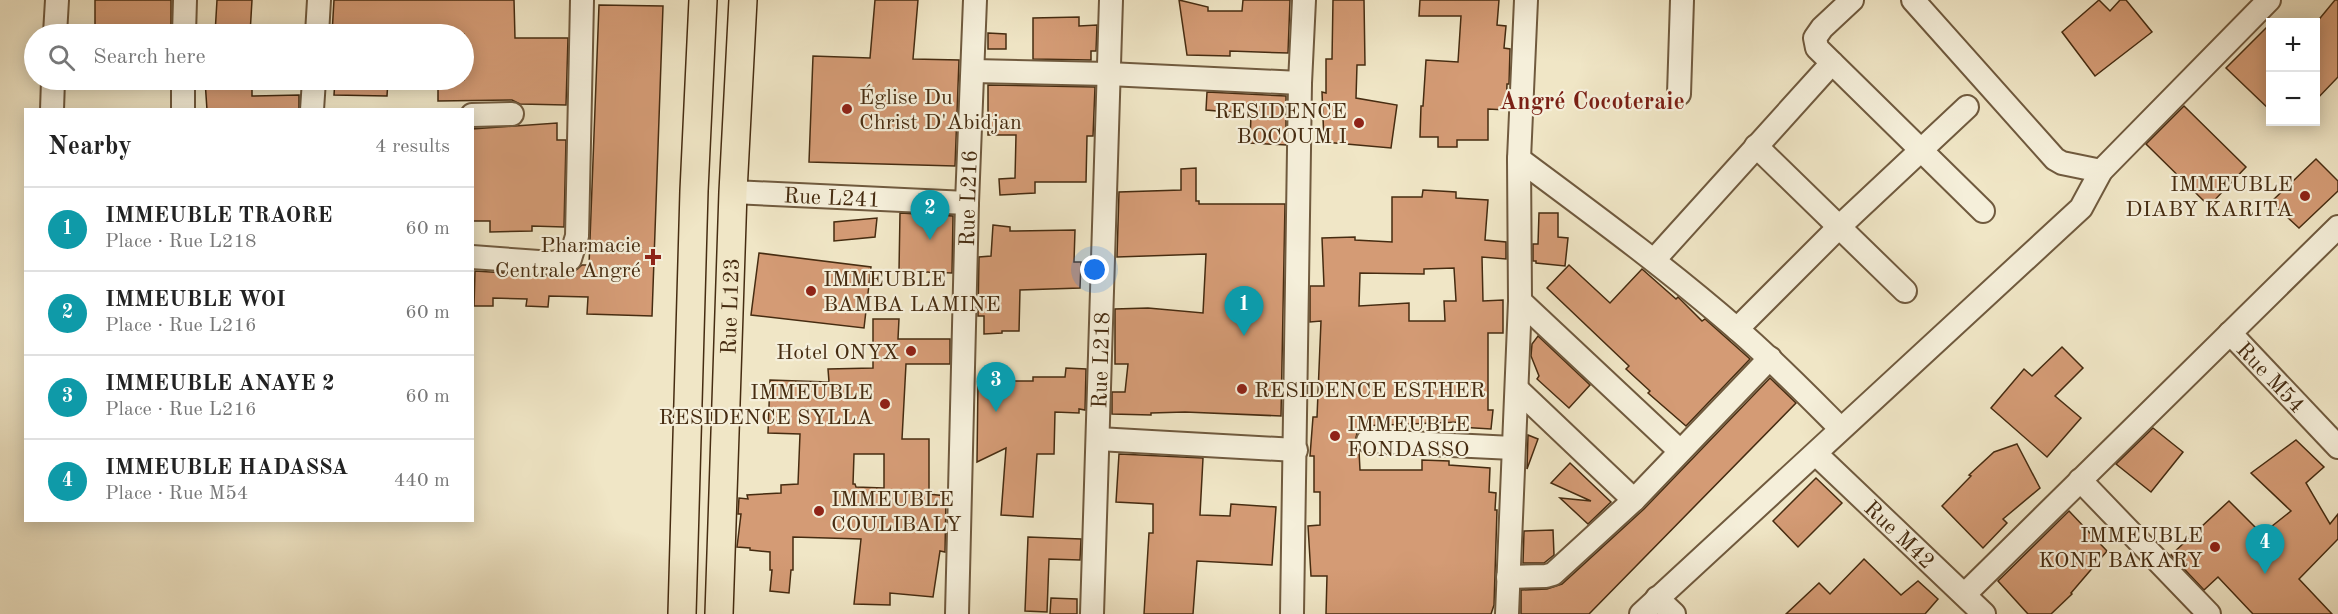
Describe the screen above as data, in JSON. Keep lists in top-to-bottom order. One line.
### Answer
{"streets":{"main road":["Rue L123"],"street":["Rue L241","Rue L216","Rue L218","Rue M54","Rue M42"]},"crossings":[["Rue L241","Rue L216"],["Rue L241","Rue L123"]],"districts":["Angré Cocoteraie"],"places":{"other":["Église Du Christ D'Abidjan","RESIDENCE BOCOUM I","IMMEUBLE DIABY KARITA","IMMEUBLE BAMBA LAMINE","Hotel ONYX","RESIDENCE ESTHER","IMMEUBLE RESIDENCE SYLLA","IMMEUBLE FONDASSO","IMMEUBLE COULIBALY","IMMEUBLE KONE BAKARY"],"health":["Pharmacie Centrale Angré"]},"page":{"map_buttons":["+","−"],"search":"Search here","heading":["Nearby","4 results"],"list":[{"mark":"1","name":"IMMEUBLE TRAORE","note":"Place · Rue L218","value":"60 m"},{"mark":"2","name":"IMMEUBLE WOI","note":"Place · Rue L216","value":"60 m"},{"mark":"3","name":"IMMEUBLE ANAYE 2","note":"Place · Rue L216","value":"60 m"},{"mark":"4","name":"IMMEUBLE HADASSA","note":"Place · Rue M54","value":"440 m"}],"pins":["2","1","3","4"]}}
